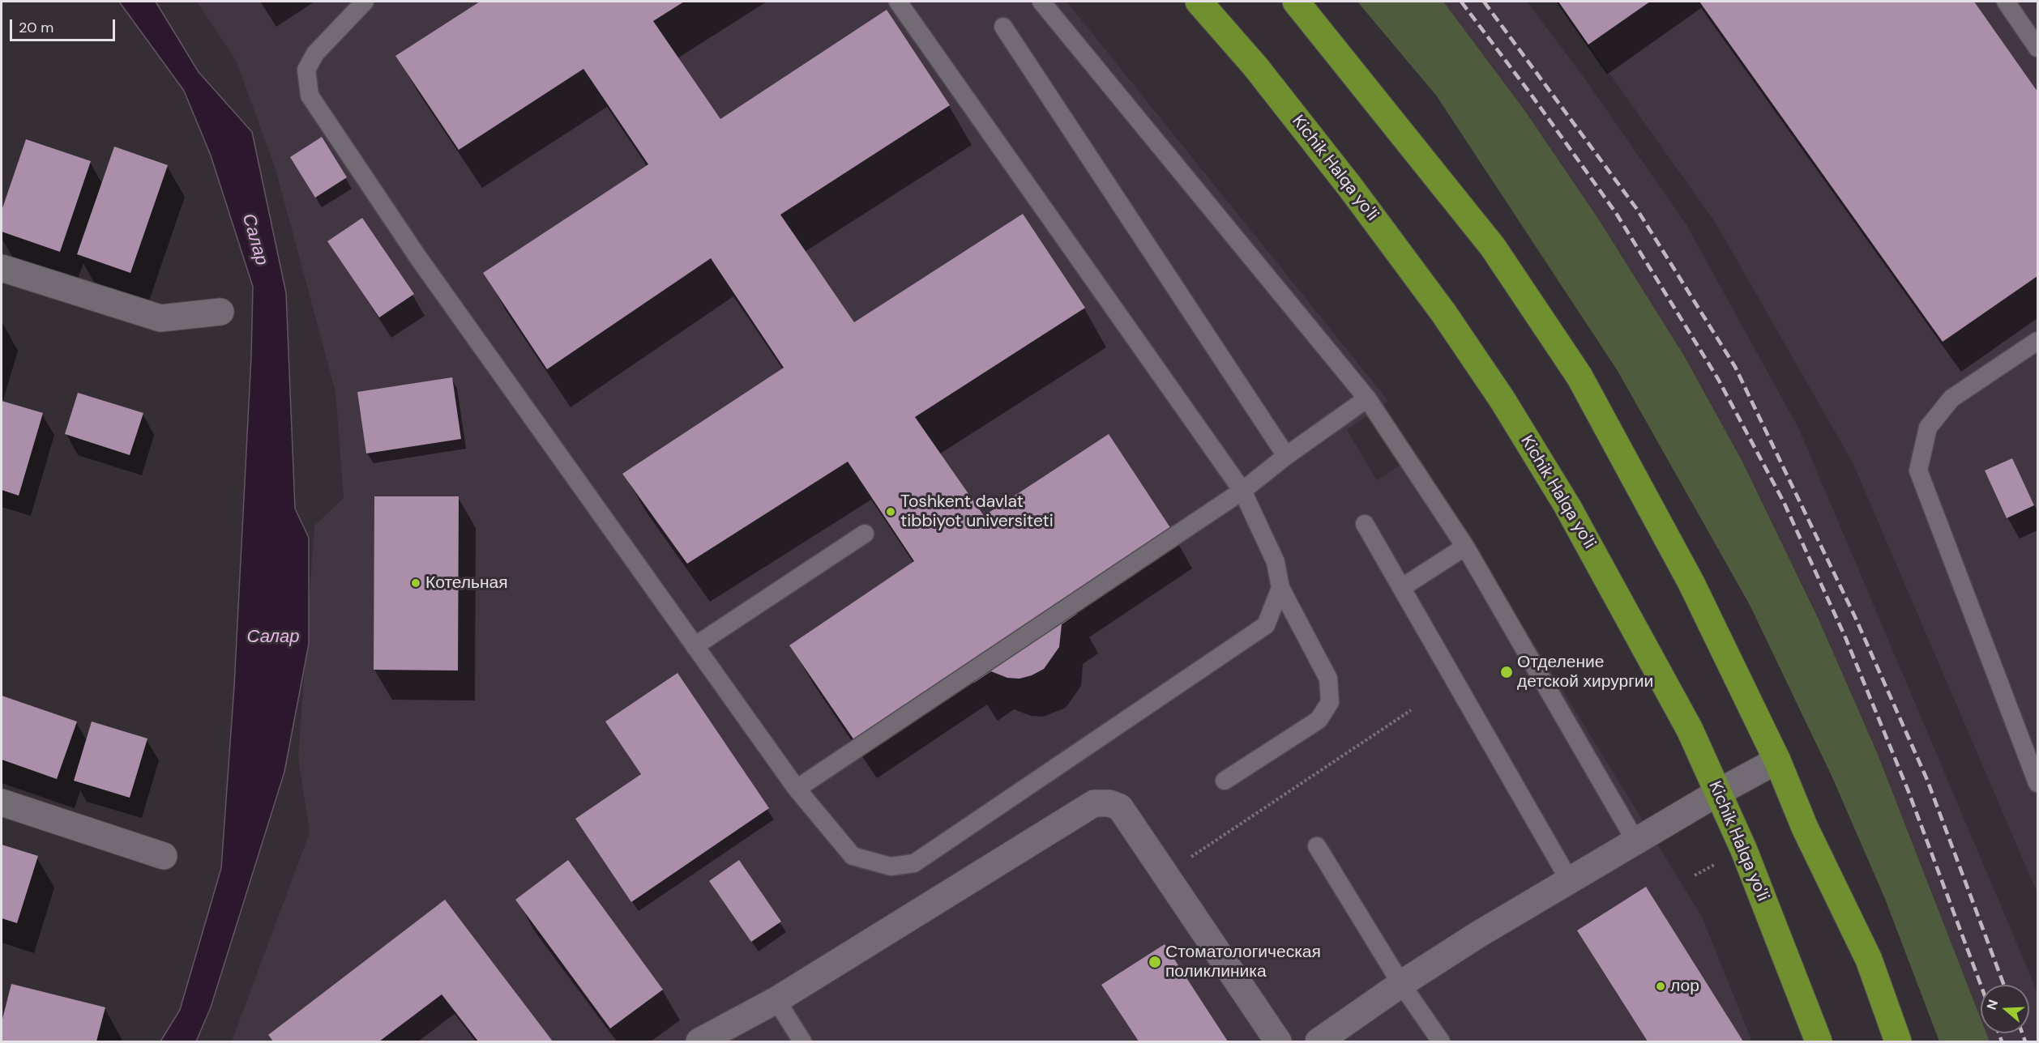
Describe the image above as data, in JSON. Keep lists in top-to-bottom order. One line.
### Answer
{"streets":{"highway":["Kichik Halqa yo'li"]},"water":["Салар"],"places":["Toshkent davlat tibbiyot universiteti","Котельная","Отделение детской хирургии","Стоматологическая поликлиника","лор"],"scale_bar":"20 m","north":"left"}
